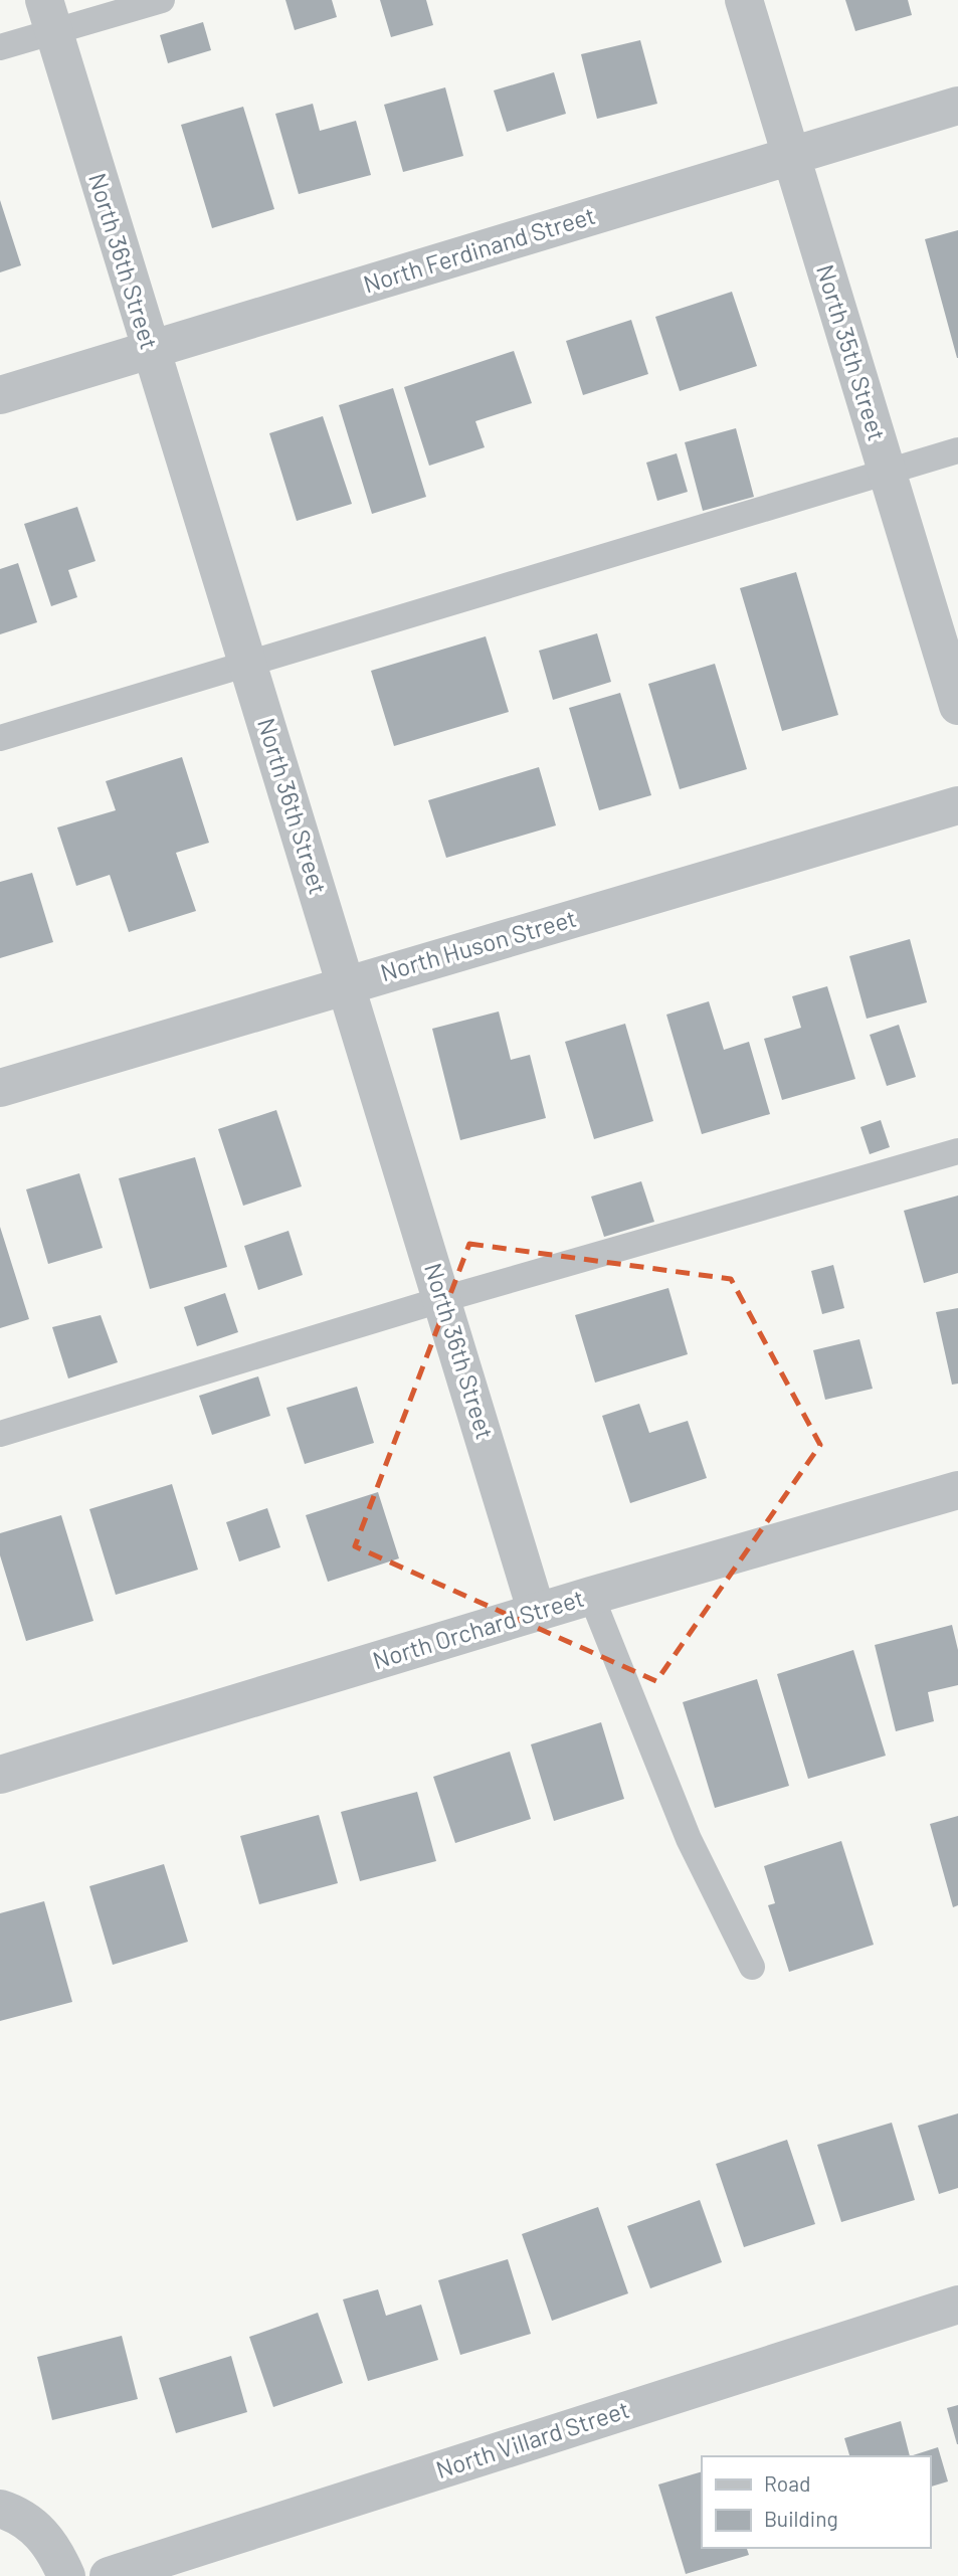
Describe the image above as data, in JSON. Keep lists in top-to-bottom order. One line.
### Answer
{"streets":{"street":["North Ferdinand Street","North 36th Street","North 35th Street","North Huson Street","North Orchard Street","North Villard Street"]},"crossings":[["North Ferdinand Street","North 36th Street"],["North Ferdinand Street","North 35th Street"],["North 36th Street","North Huson Street"],["North 36th Street","North Orchard Street"]],"legend":["Road","Building"]}
